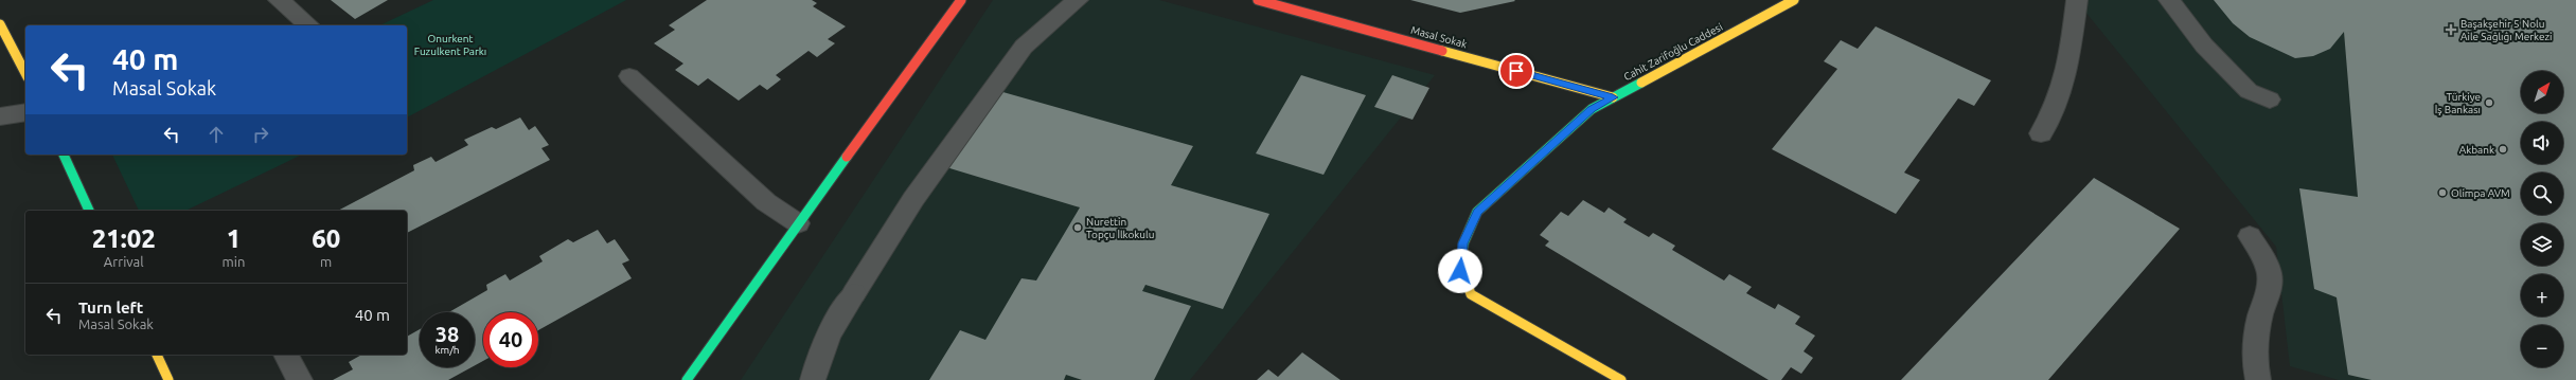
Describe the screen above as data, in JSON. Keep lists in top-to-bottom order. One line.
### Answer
{"streets":{"street":["Masal Sokak","Cahit Zarifoğlu Caddesi"]},"crossings":[["Masal Sokak","Cahit Zarifoğlu Caddesi"]],"parks":["Onurkent Fuzulkent Parkı"],"places":{"health":["Başakşehir 5 Nolu Aile Sağlığı Merkezi"],"other":["Türkiye İş Bankası","Akbank","Olimpa AVM","Nurettin Topçu İlkokulu"]},"north":"top right","page":{"turn":["40 m","Masal Sokak"],"map_buttons":["+","−"],"eta":["21:02","Arrival","1","min","60","m"],"list":[{"name":"Turn left","note":"Masal Sokak","value":"40 m"}],"speed":"38 km/h","limit":"40"}}
